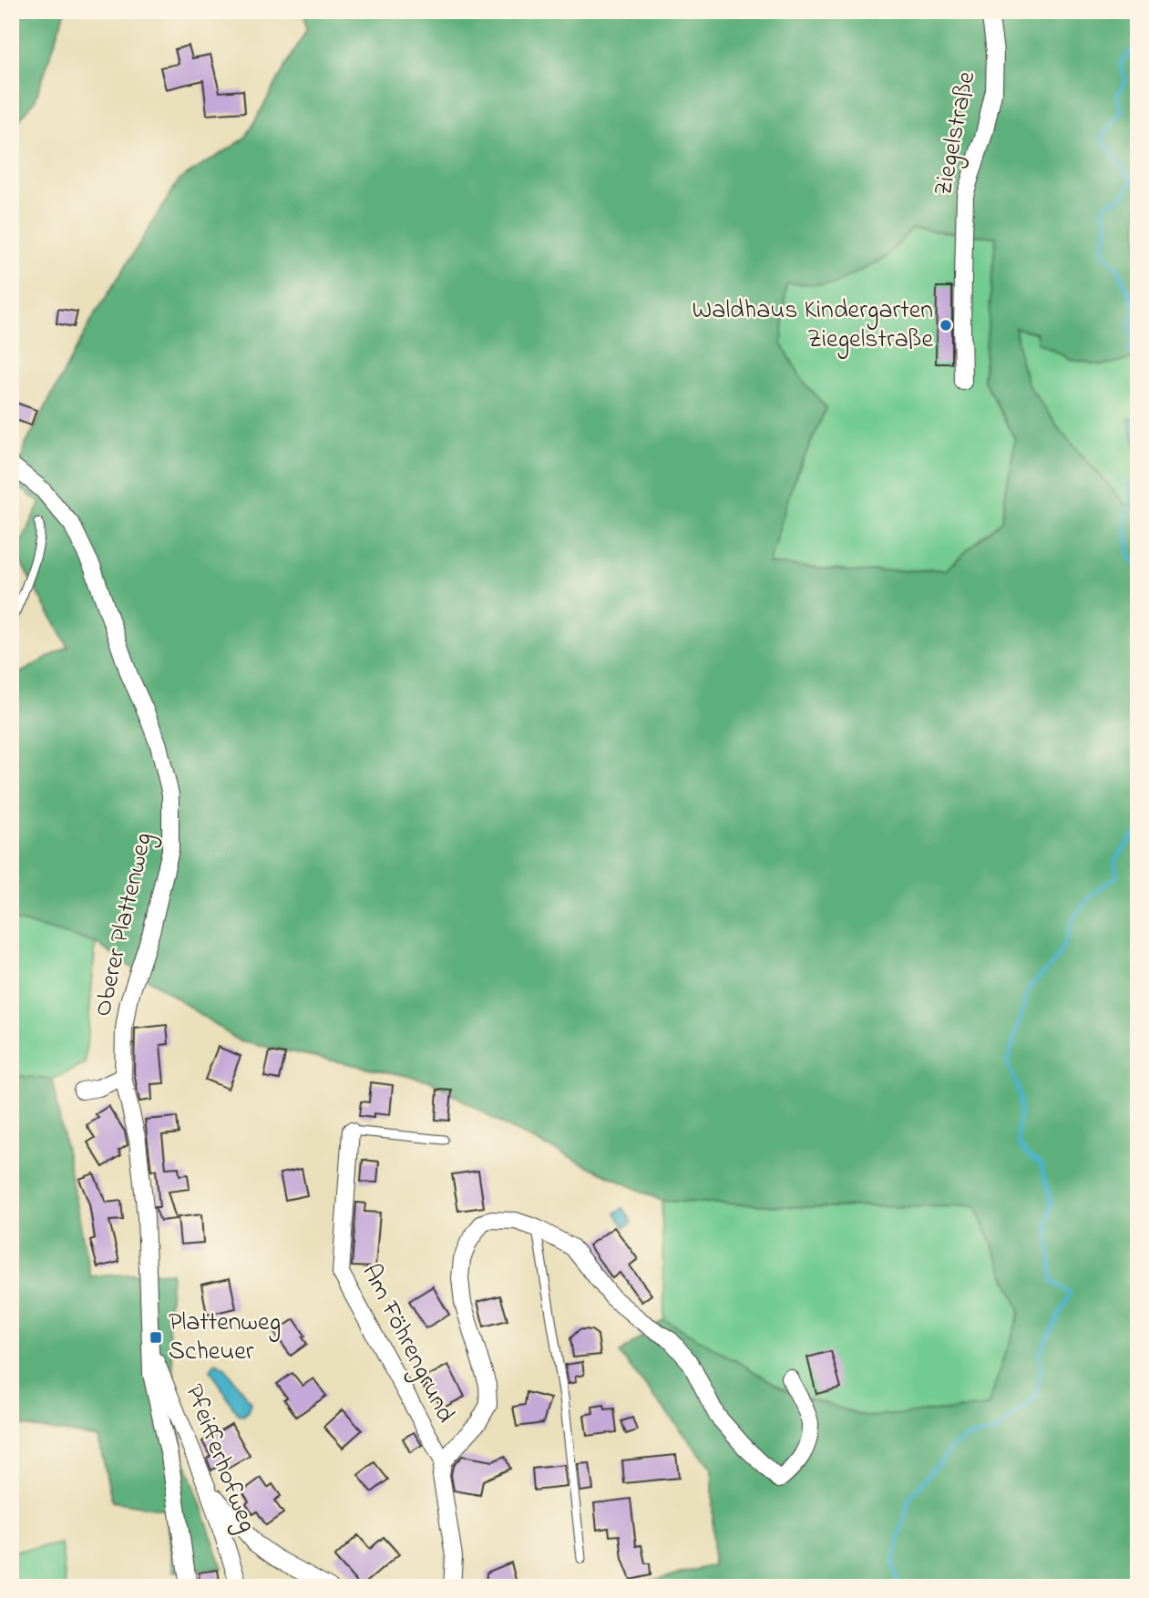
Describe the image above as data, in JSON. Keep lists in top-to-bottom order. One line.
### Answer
{"streets":{"street":["Ziegelstraße","Oberer Plattenweg","Am Föhrengrund","Pfeifferhofweg"]},"crossings":[["Oberer Plattenweg","Pfeifferhofweg"]],"places":{"other":["Waldhaus Kindergarten Ziegelstraße"],"transit":["Plattenweg Scheuer"]}}
